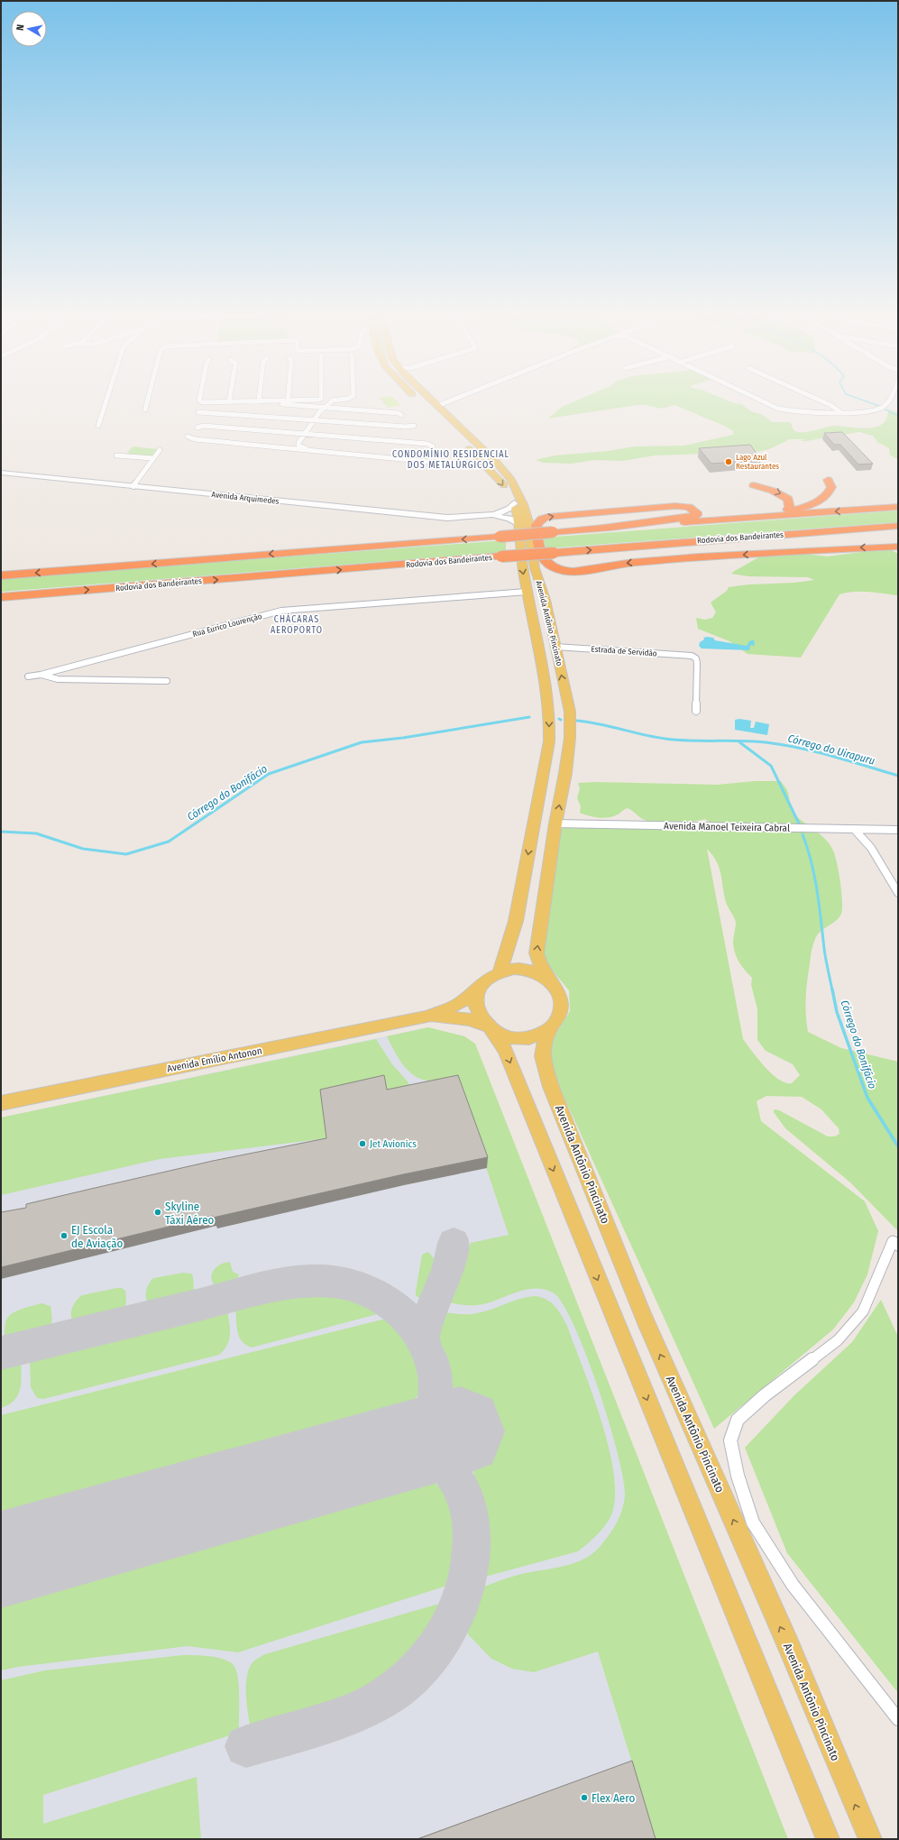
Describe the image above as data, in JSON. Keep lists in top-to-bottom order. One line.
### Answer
{"streets":{"highway":["Rodovia dos Bandeirantes"],"main road":["Avenida Arquimedes","Avenida Antônio Pincinato","Avenida Emílio Antonon"],"street":["Rua Eurico Lourenção","Estrada de Servidão","Avenida Manoel Teixeira Cabral"]},"crossings":[["Avenida Arquimedes","Avenida Antônio Pincinato"],["Avenida Antônio Pincinato","Rua Eurico Lourenção"],["Avenida Antônio Pincinato","Estrada de Servidão"],["Avenida Antônio Pincinato","Avenida Manoel Teixeira Cabral"],["Avenida Antônio Pincinato","Avenida Emílio Antonon"]],"districts":["CONDOMÍNIO RESIDENCIAL DOS METALÚRGICOS","CHÁCARAS AEROPORTO"],"water":["Córrego do Uirapuru","Córrego do Bonifácio"],"places":["Lago Azul Restaurantes","Jet Avionics","Skyline Táxi Aéreo","EJ Escola de Aviação","Flex Aero"],"north":"left"}
